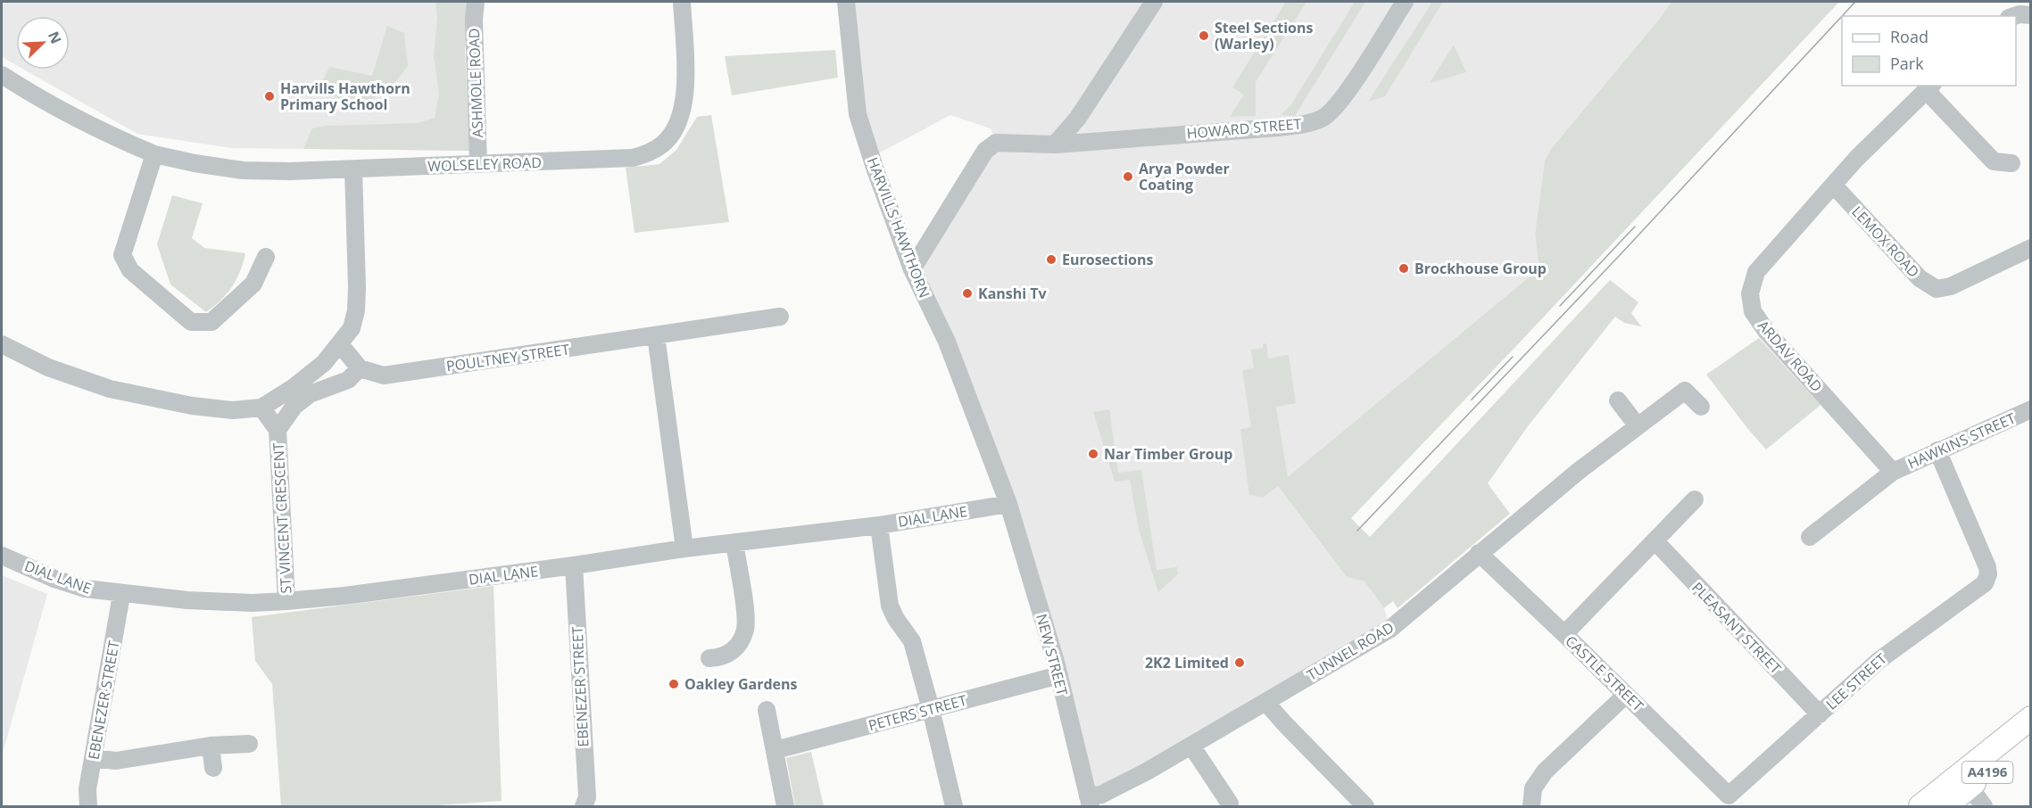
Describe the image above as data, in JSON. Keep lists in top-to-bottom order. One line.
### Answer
{"streets":{"main road":["A4196"],"street":["ASHMOLE ROAD","HOWARD STREET","WOLSELEY ROAD","HARVILLS HAWTHORN","LEMOX ROAD","ARDAV ROAD","POULTNEY STREET","HAWKINS STREET","DIAL LANE","ST VINCENT CRESCENT","PLEASANT STREET","TUNNEL ROAD","NEW STREET","CASTLE STREET","LEE STREET","EBENEZER STREET","PETERS STREET"]},"crossings":[["ASHMOLE ROAD","WOLSELEY ROAD"],["HOWARD STREET","HARVILLS HAWTHORN"],["HARVILLS HAWTHORN","DIAL LANE"],["HARVILLS HAWTHORN","NEW STREET"],["LEMOX ROAD","ARDAV ROAD"],["ARDAV ROAD","HAWKINS STREET"],["HAWKINS STREET","LEE STREET"],["DIAL LANE","ST VINCENT CRESCENT"],["DIAL LANE","NEW STREET"],["DIAL LANE","EBENEZER STREET"],["PLEASANT STREET","LEE STREET"],["TUNNEL ROAD","NEW STREET"],["TUNNEL ROAD","CASTLE STREET"],["NEW STREET","PETERS STREET"],["CASTLE STREET","LEE STREET"]],"places":["Steel Sections (Warley)","Harvills Hawthorn Primary School","Arya Powder Coating","Eurosections","Brockhouse Group","Kanshi Tv","Nar Timber Group","2K2 Limited","Oakley Gardens"],"legend":["Road","Park"],"north":"top right"}
